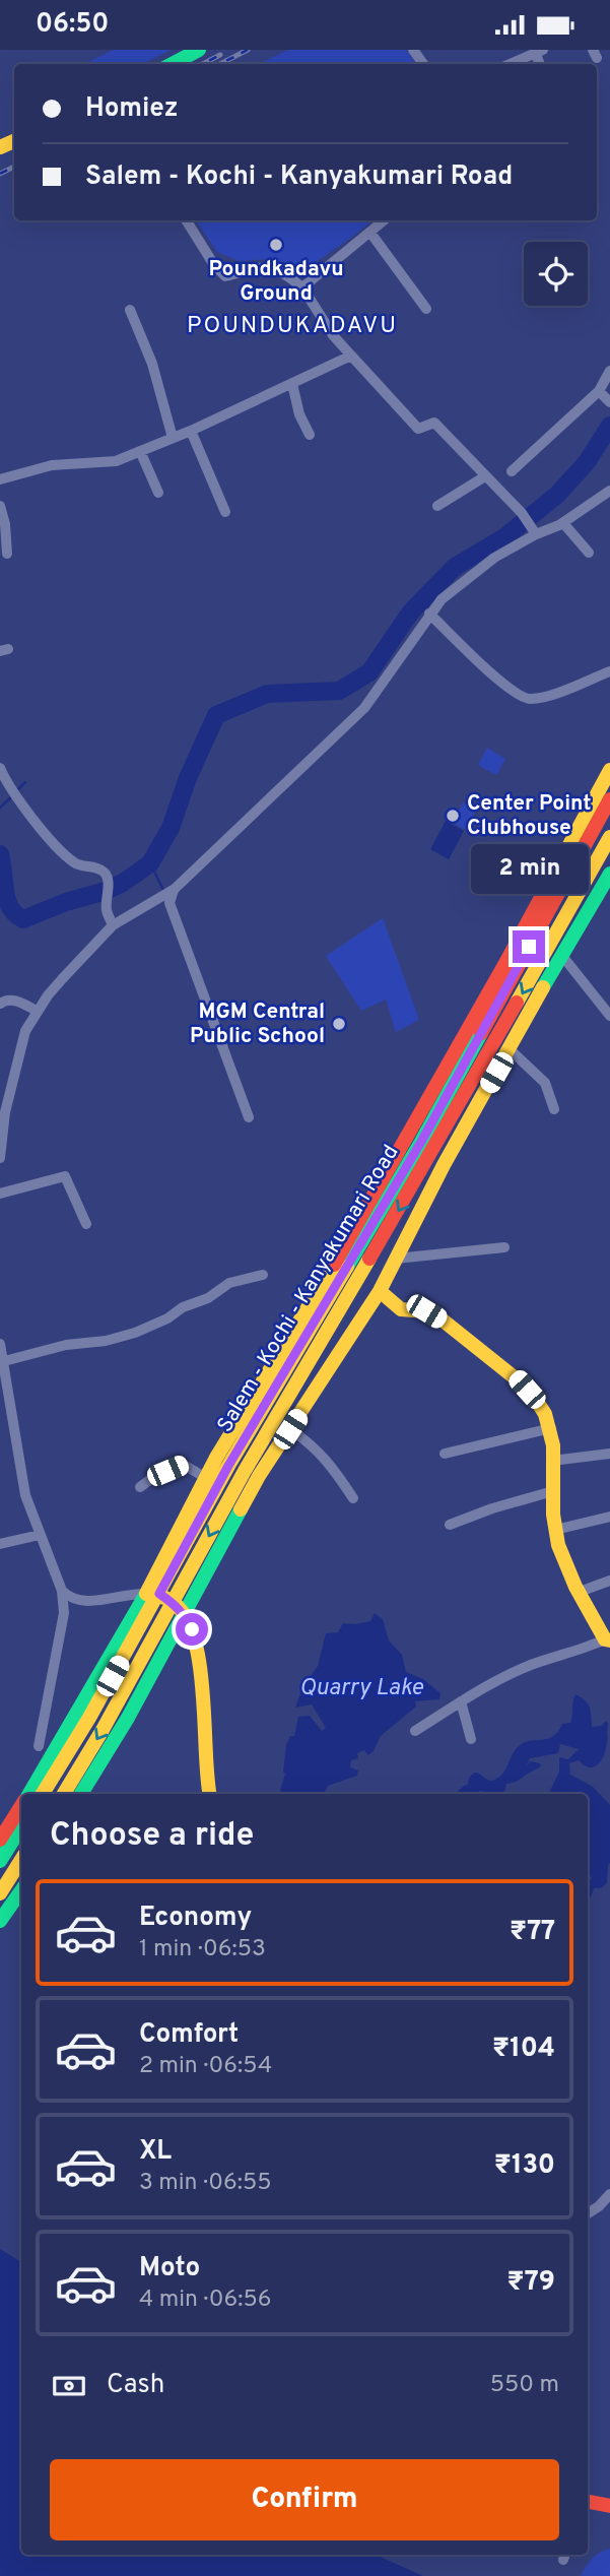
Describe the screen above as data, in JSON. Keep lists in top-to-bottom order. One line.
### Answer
{"streets":{"main road":["Salem - Kochi - Kanyakumari Road"]},"districts":["POUNDUKADAVU"],"water":["Quarry Lake"],"places":["Poundkadavu Ground","Center Point Clubhouse","MGM Central Public School"],"page":{"status":"06:50","banner":["Homiez","Salem - Kochi - Kanyakumari Road"],"bubble":"2 min","heading":"Choose a ride","list":[{"name":"Economy","note":"1 min · 06:53","value":"₹77"},{"name":"Comfort","note":"2 min · 06:54","value":"₹104"},{"name":"XL","note":"3 min · 06:55","value":"₹130"},{"name":"Moto","note":"4 min · 06:56","value":"₹79"}],"pay":["Cash","550 m"],"buttons":"Confirm"}}
